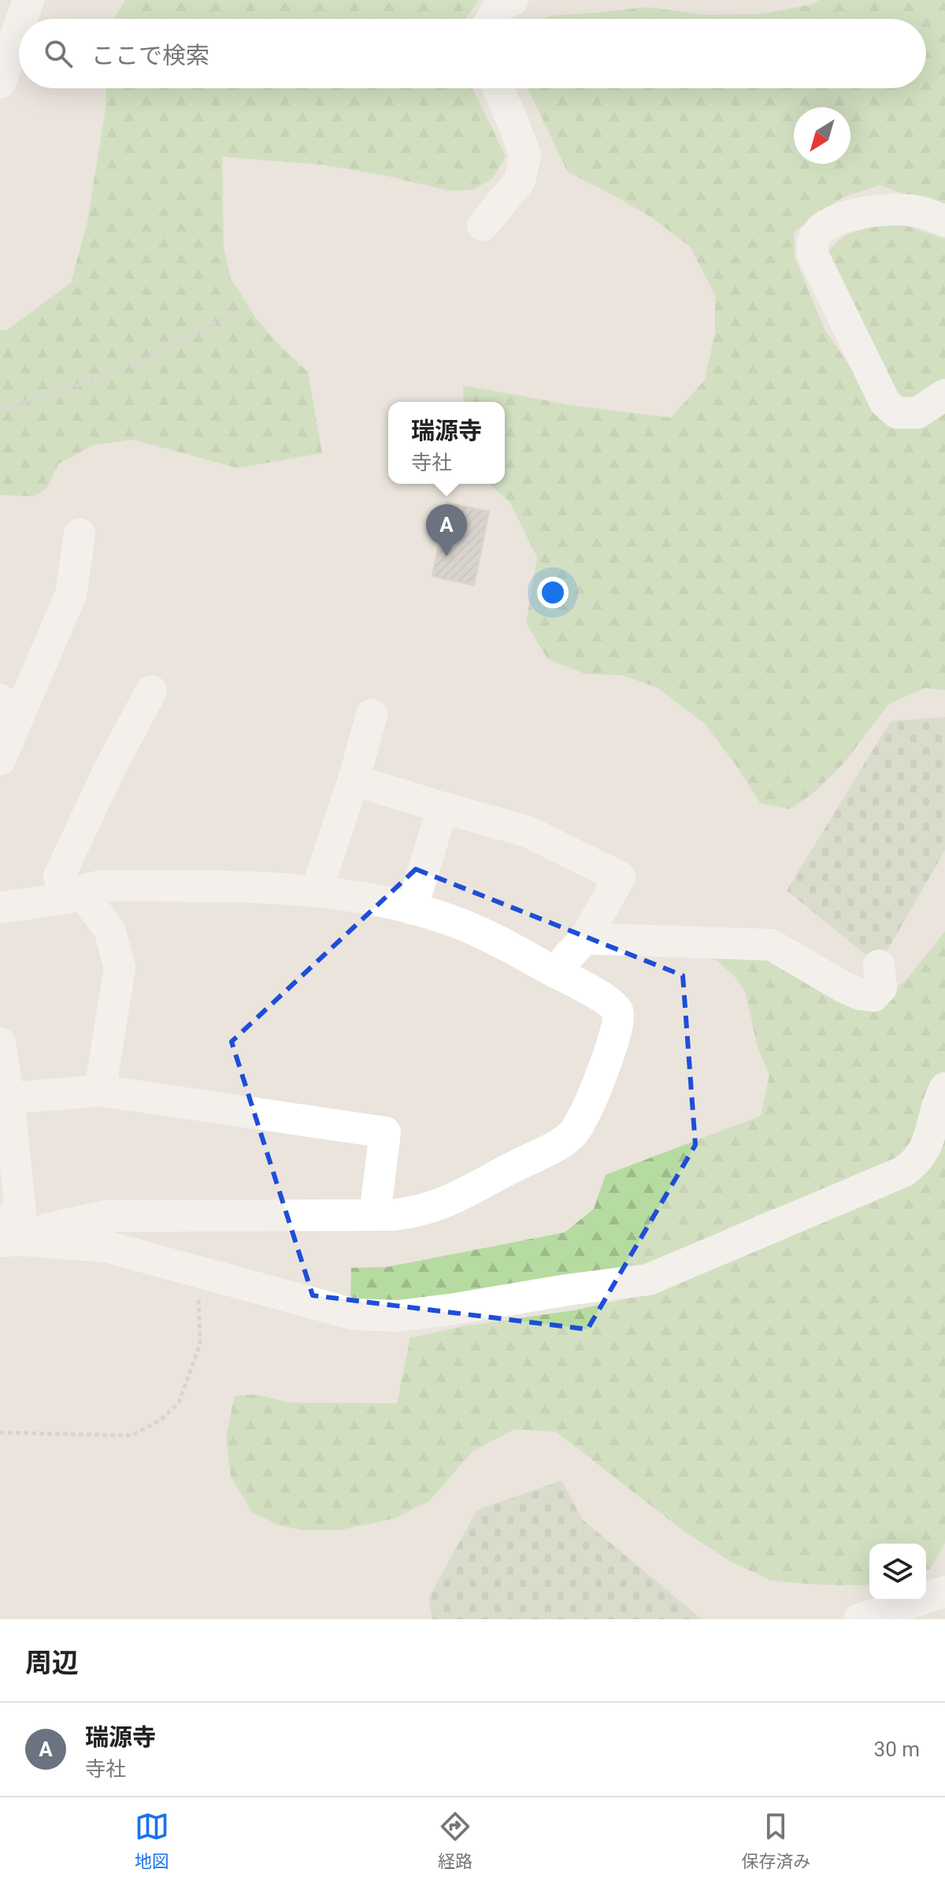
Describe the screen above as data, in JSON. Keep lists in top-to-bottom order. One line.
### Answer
{"north":"bottom left","page":{"search":"ここで検索","popup":["瑞源寺","寺社"],"pins":"A","heading":"周辺","list":[{"mark":"A","name":"瑞源寺","note":"寺社","value":"30 m"}],"nav":["地図","経路","保存済み"]}}
